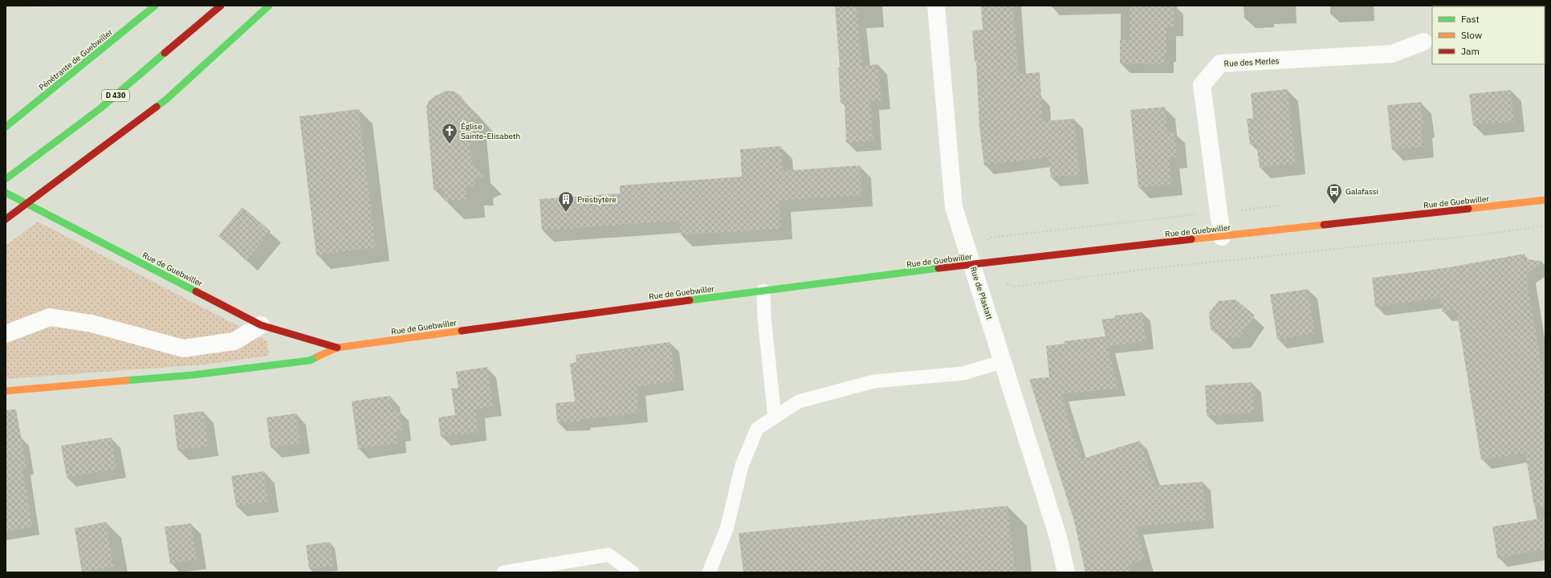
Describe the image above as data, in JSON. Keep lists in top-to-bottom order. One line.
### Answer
{"streets":{"main road":["Pénétrante de Guebwiller","D 430","Rue de Guebwiller"],"street":["Rue des Merles","Rue de Pfastatt"]},"crossings":[["Rue des Merles","Rue de Guebwiller"],["Rue de Guebwiller","Rue de Pfastatt"]],"places":{"church":["Église Sainte-Elisabeth"],"bus stop":["Galafassi"],"building":["Presbytère"]},"legend":["Fast","Slow","Jam"]}
